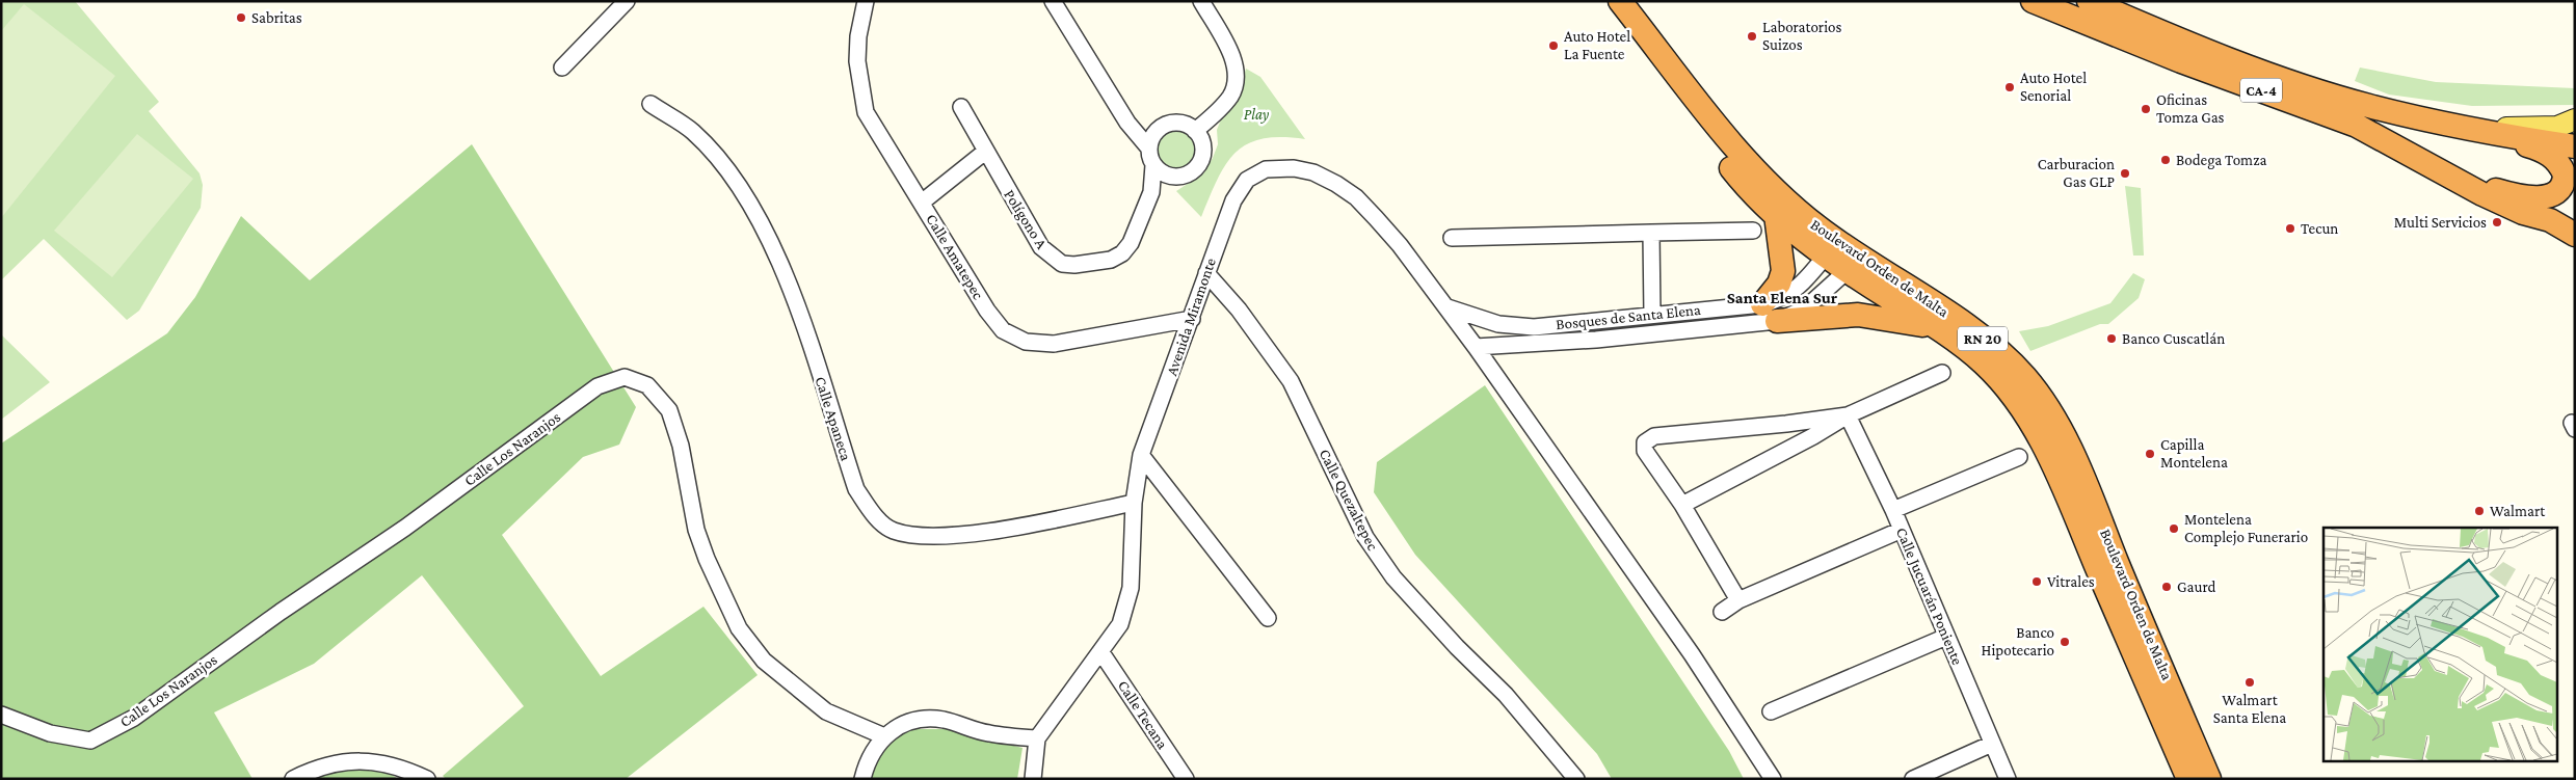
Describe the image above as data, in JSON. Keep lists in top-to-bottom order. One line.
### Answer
{"streets":{"highway":["CA-4","Boulevard Orden de Malta","RN 20"],"street":["Polígono A","Calle Amatepec","Avenida Miramonte","Bosques de Santa Elena","Calle Apaneca","Calle Los Naranjos","Calle Quezaltepec","Calle Jucuarán Poniente","Calle Tecana"]},"crossings":[["Calle Amatepec","Avenida Miramonte"],["Boulevard Orden de Malta","Bosques de Santa Elena"],["Avenida Miramonte","Bosques de Santa Elena"],["Avenida Miramonte","Calle Apaneca"],["Avenida Miramonte","Calle Quezaltepec"],["Avenida Miramonte","Calle Tecana"]],"districts":["Santa Elena Sur"],"parks":["Play"],"places":["Sabritas","Laboratorios Suizos","Auto Hotel La Fuente","Auto Hotel Senorial","Oficinas Tomza Gas","Bodega Tomza","Carburacion Gas GLP","Multi Servicios","Tecun","Banco Cuscatlán","Capilla Montelena","Walmart","Montelena Complejo Funerario","Vitrales","Gaurd","Banco Hipotecario","Walmart Santa Elena"]}
